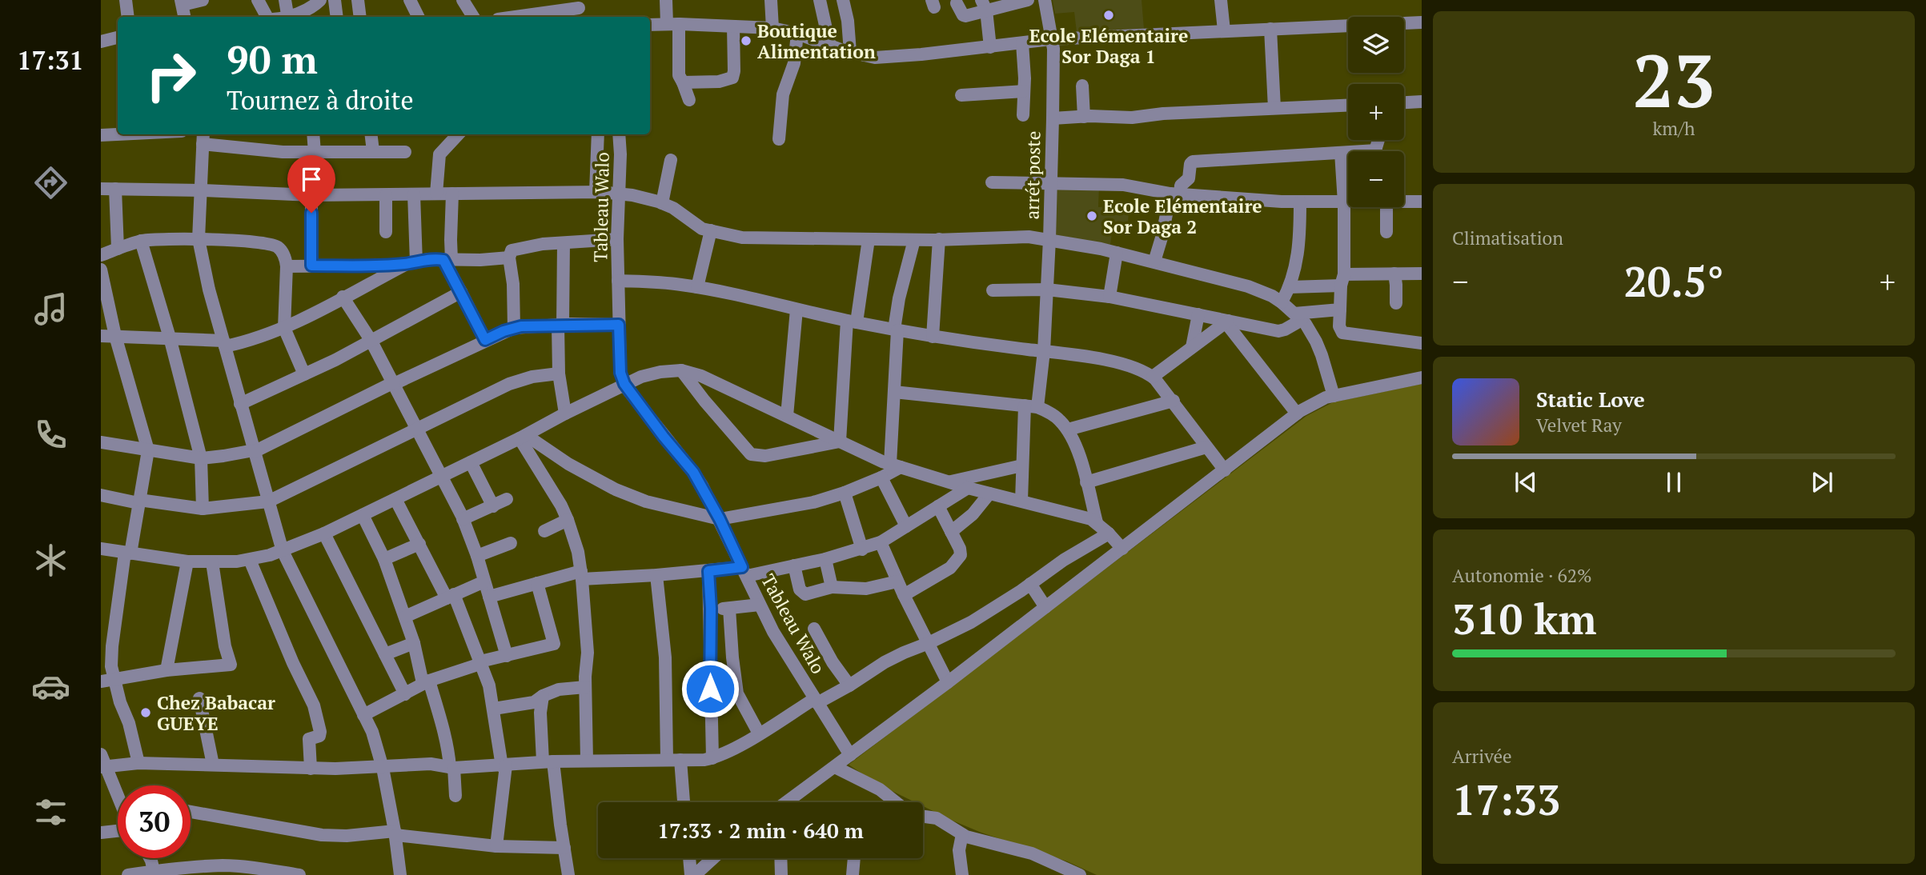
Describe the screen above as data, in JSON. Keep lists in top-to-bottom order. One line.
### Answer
{"streets":{"street":["arrét poste","Tableau Walo"]},"places":["Ecole Elémentaire Sor Daga 1","Boutique Alimentation","Ecole Elémentaire Sor Daga 2","Chez Babacar GUEYE"],"page":{"tabs":"17:31","tile":[["23","km/h"],"Climatisation",["Autonomie · 62%","310 km"],["Arrivée","17:33"]],"map_buttons":["+","−"],"turn":["90 m","Tournez à droite"],"heat":["−","20.5°","+"],"song":["Static Love","Velvet Ray"],"limit":"30","trip":"17:33 · 2 min · 640 m"}}
